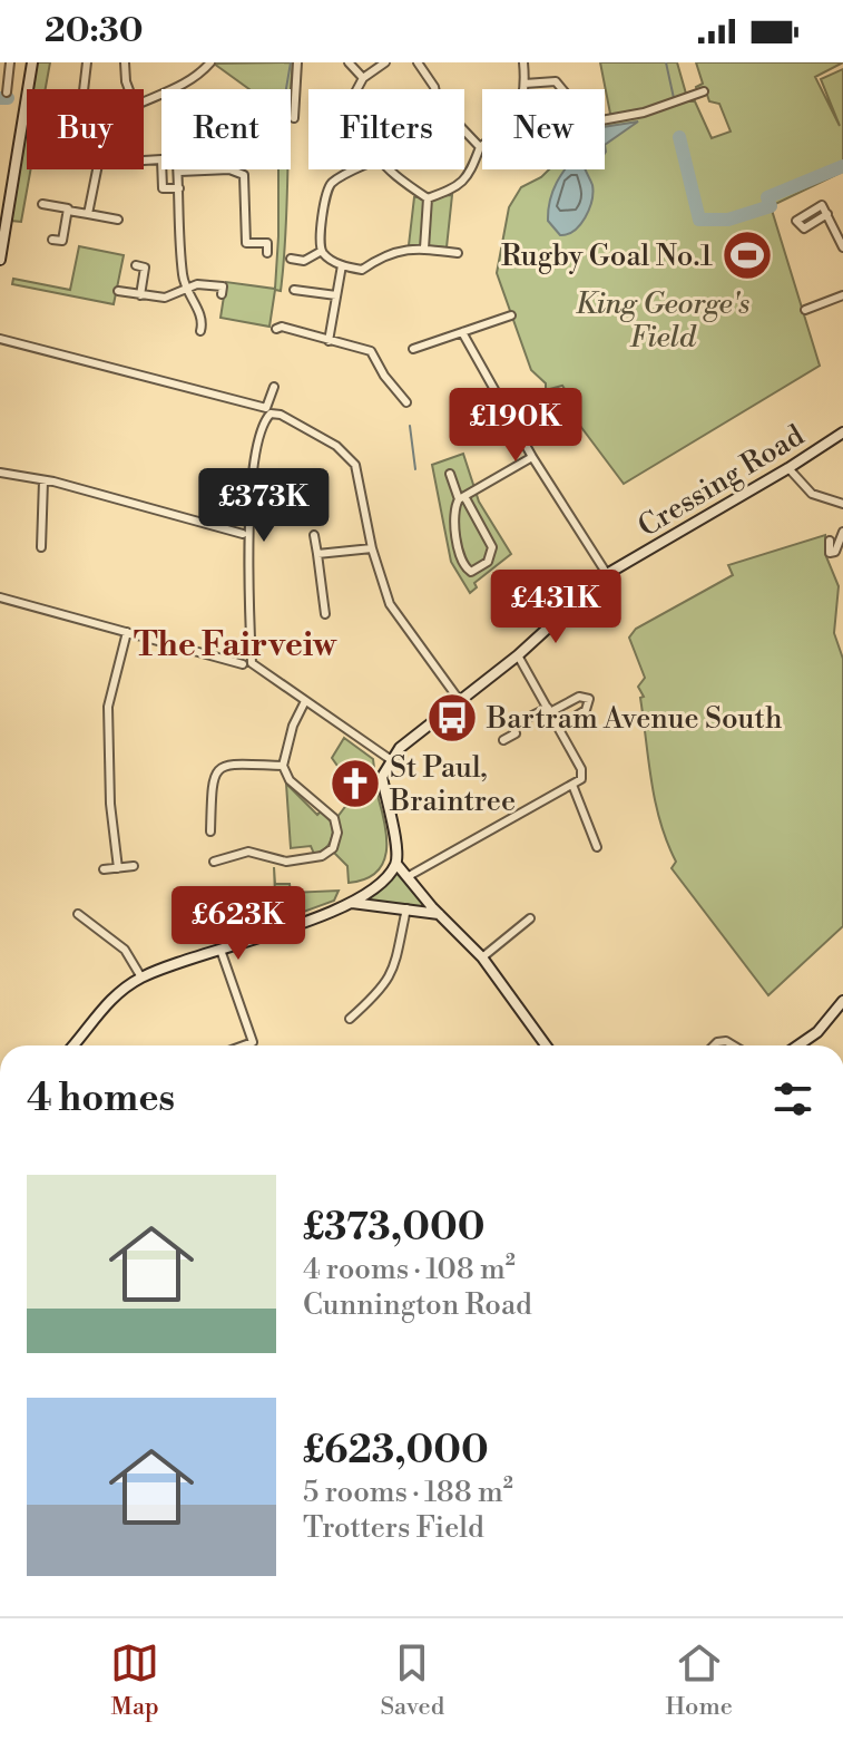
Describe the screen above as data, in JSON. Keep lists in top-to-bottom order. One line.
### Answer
{"streets":{"street":["Cressing Road"]},"districts":["The Fairveiw"],"parks":["King George's Field"],"places":{"sports":["Rugby Goal No.1"],"bus stop":["Bartram Avenue South"],"church":["St Paul, Braintree"]},"page":{"status":"20:30","chip":["Buy","Rent","Filters","New"],"price":["£190K","£373K","£431K","£623K"],"heading":"4 homes","list":[{"name":"£373,000","note":"4 rooms · 108 m² · Cunnington Road"},{"name":"£623,000","note":"5 rooms · 188 m² · Trotters Field"}],"tabs":["Map","Saved","Home"]}}
